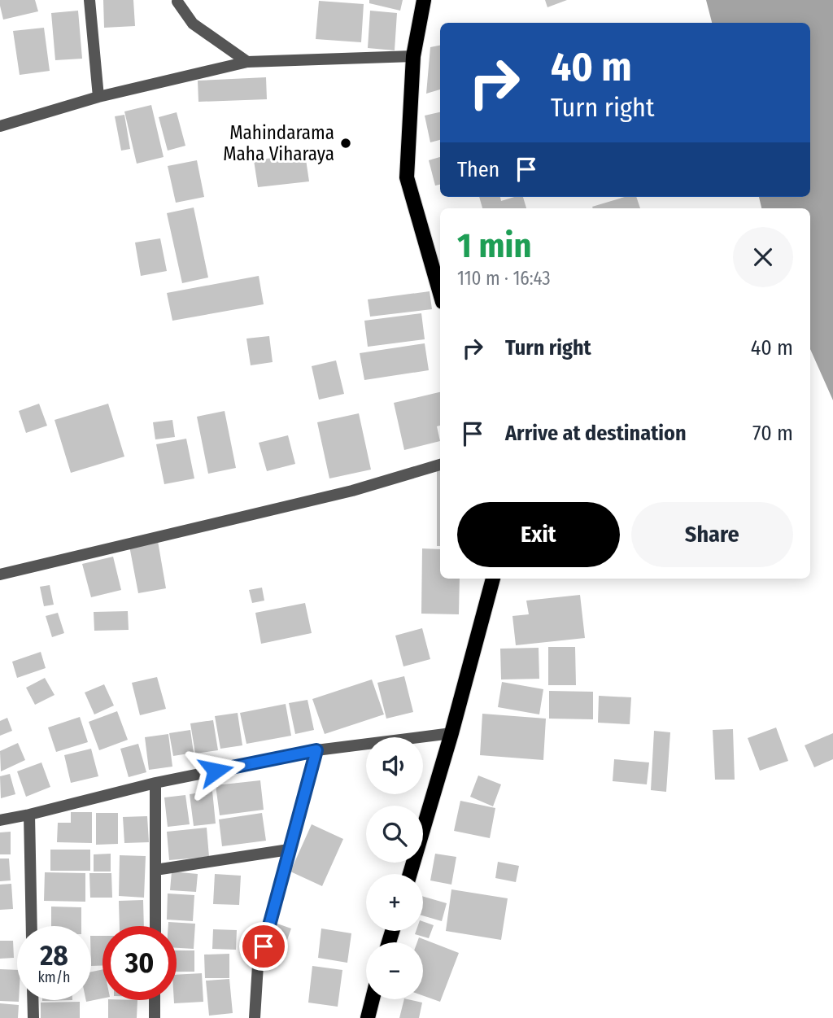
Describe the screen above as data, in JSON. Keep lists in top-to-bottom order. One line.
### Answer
{"places":["Mahindarama Maha Viharaya"],"page":{"turn":["40 m","Turn right"],"then":"Then","heading":["1 min","110 m · 16:43"],"list":[{"name":"Turn right","value":"40 m"},{"name":"Arrive at destination","value":"70 m"}],"buttons":["Exit","Share"],"map_buttons":["+","−"],"speed":"28 km/h","limit":"30"}}
